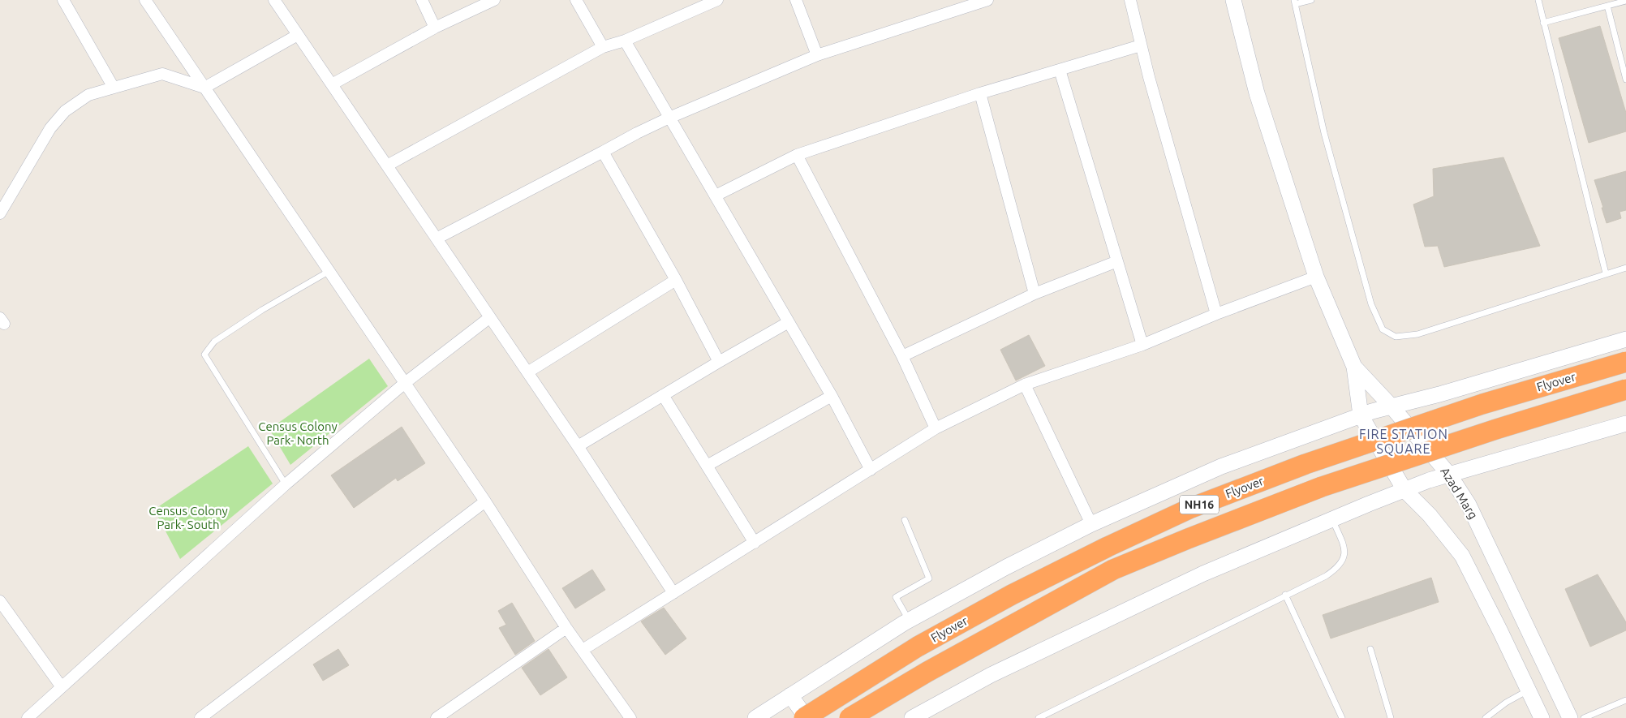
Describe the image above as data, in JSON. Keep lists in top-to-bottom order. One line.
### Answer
{"streets":{"highway":["Flyover","NH16"],"street":["Azad Marg"]},"districts":["FIRE STATION SQUARE"],"parks":["Census Colony Park- North","Census Colony Park- South"]}
